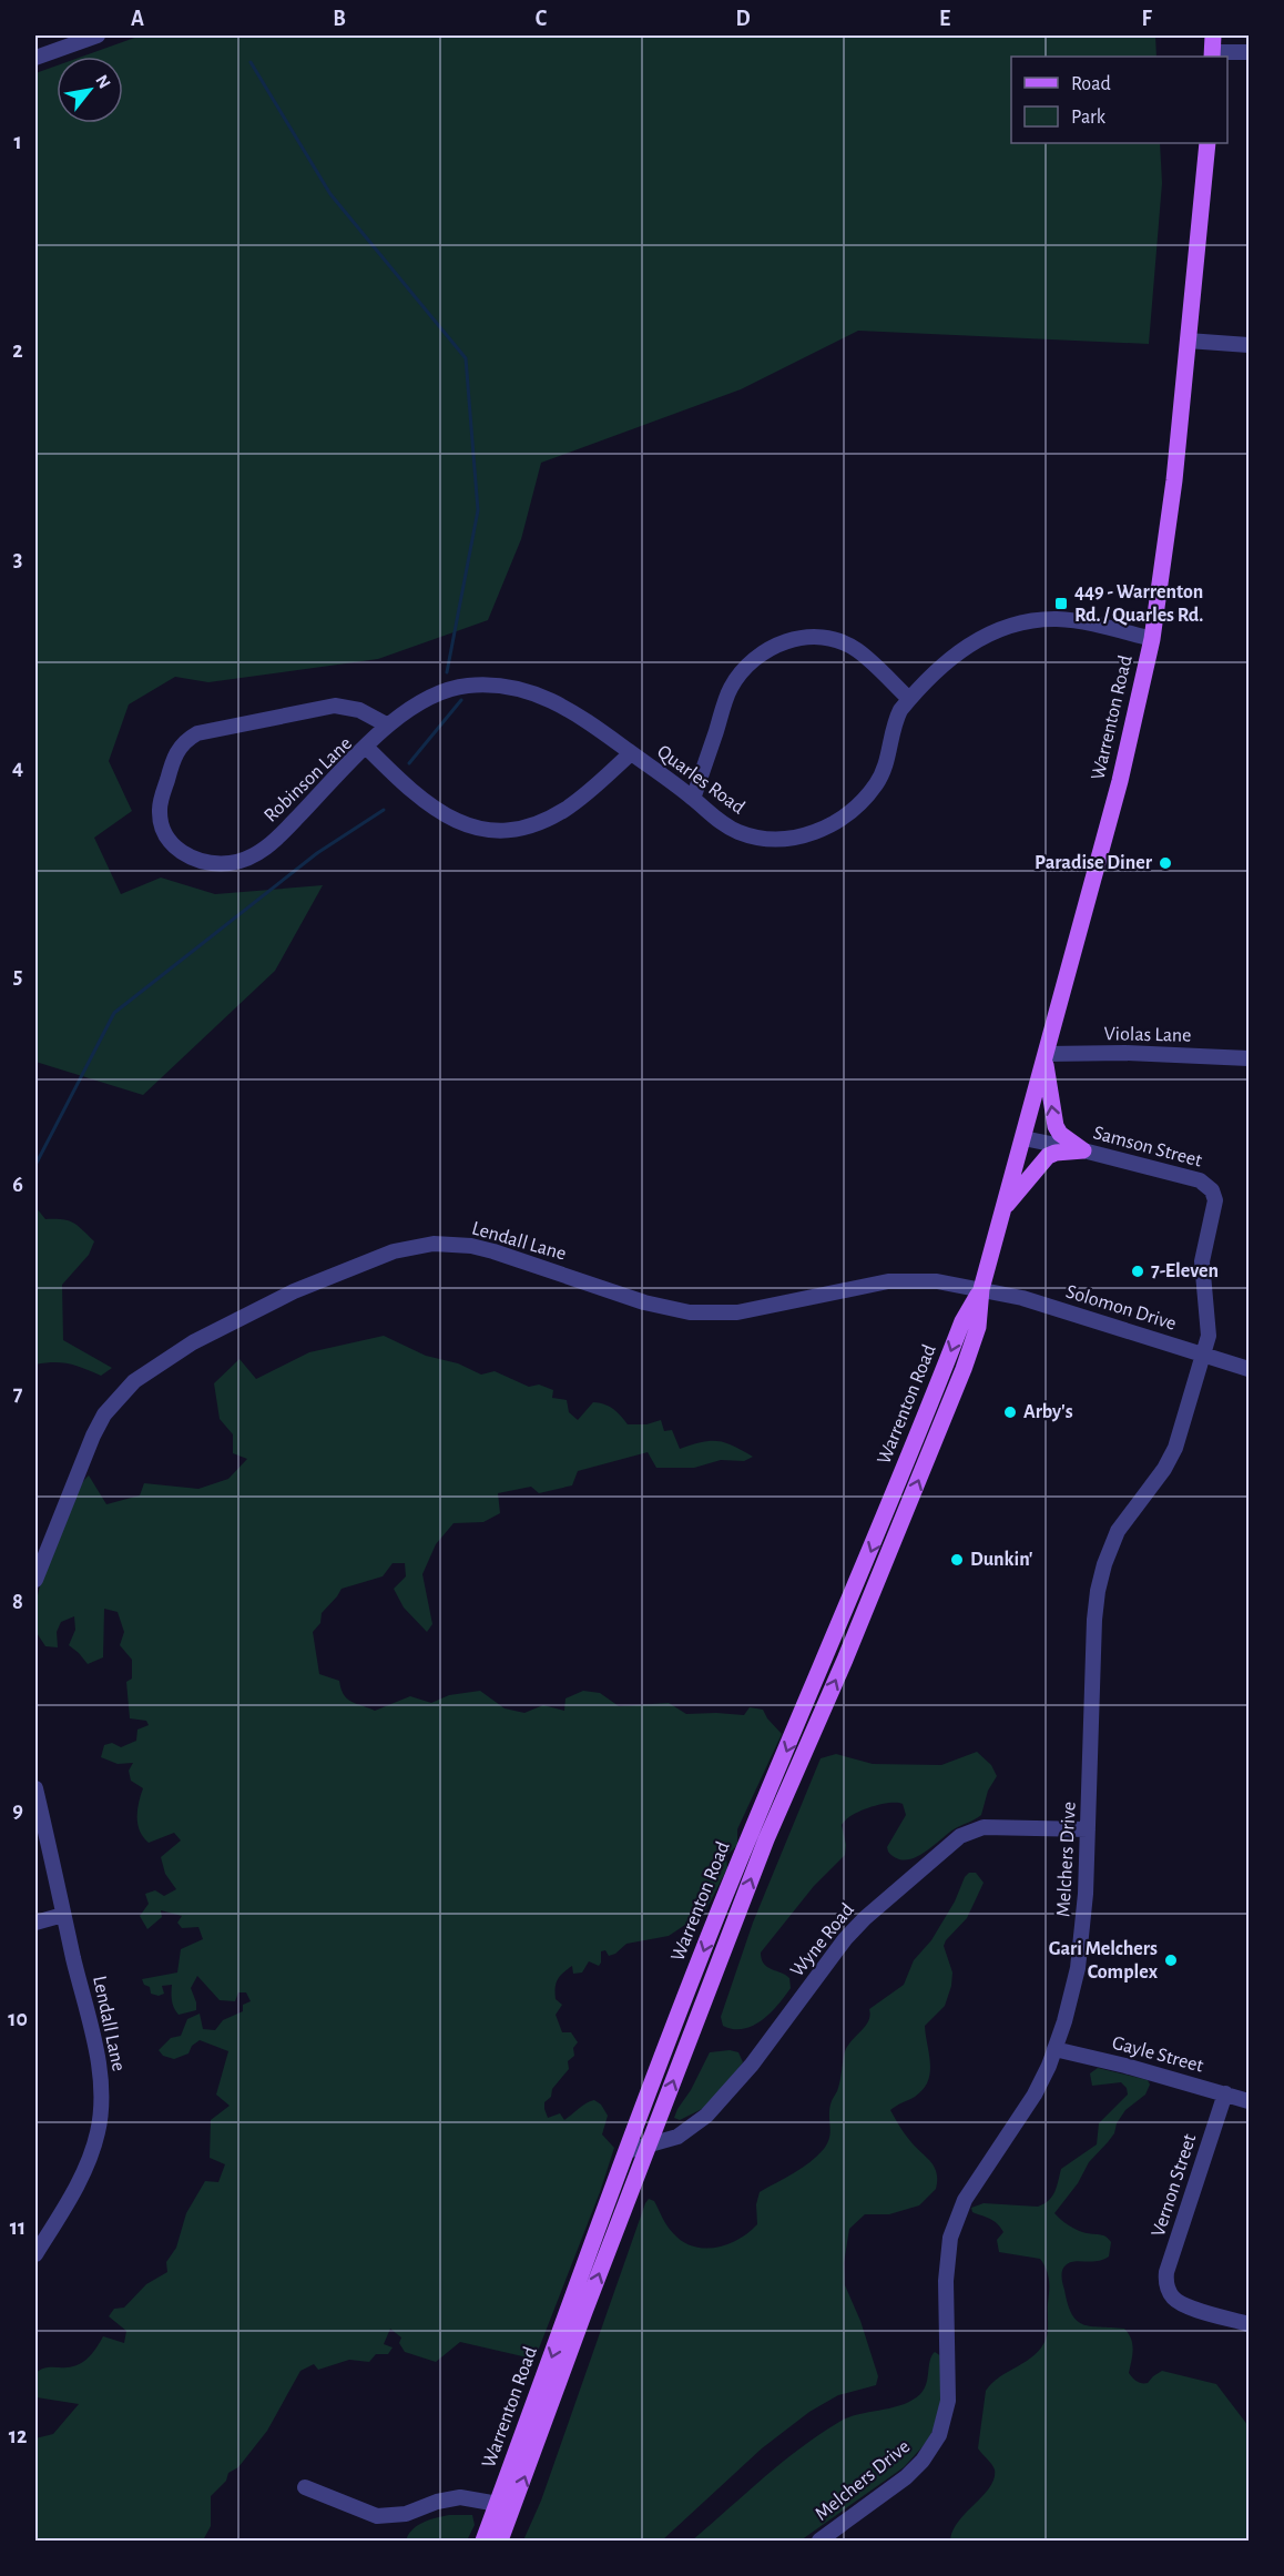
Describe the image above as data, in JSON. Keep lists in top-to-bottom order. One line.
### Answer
{"streets":{"main road":["Warrenton Road"],"street":["Robinson Lane","Quarles Road","Violas Lane","Samson Street","Lendall Lane","Solomon Drive","Melchers Drive","Wyne Road","Gayle Street","Vernon Street"]},"crossings":[["Warrenton Road","Quarles Road"],["Warrenton Road","Violas Lane"],["Warrenton Road","Samson Street"],["Warrenton Road","Lendall Lane"],["Warrenton Road","Solomon Drive"],["Warrenton Road","Wyne Road"],["Robinson Lane","Quarles Road"],["Samson Street","Solomon Drive"],["Samson Street","Melchers Drive"],["Lendall Lane","Solomon Drive"],["Solomon Drive","Melchers Drive"],["Melchers Drive","Wyne Road"],["Melchers Drive","Gayle Street"],["Gayle Street","Vernon Street"]],"places":{"transit":["449 - Warrenton Rd. / Quarles Rd."],"other":["Paradise Diner","7-Eleven","Arby's","Dunkin'","Gari Melchers Complex"]},"legend":["Road","Park"],"north":"top right","grid":{"columns":["A","B","C","D","E","F"],"rows":["1","2","3","4","5","6","7","8","9","10","11","12"]}}
